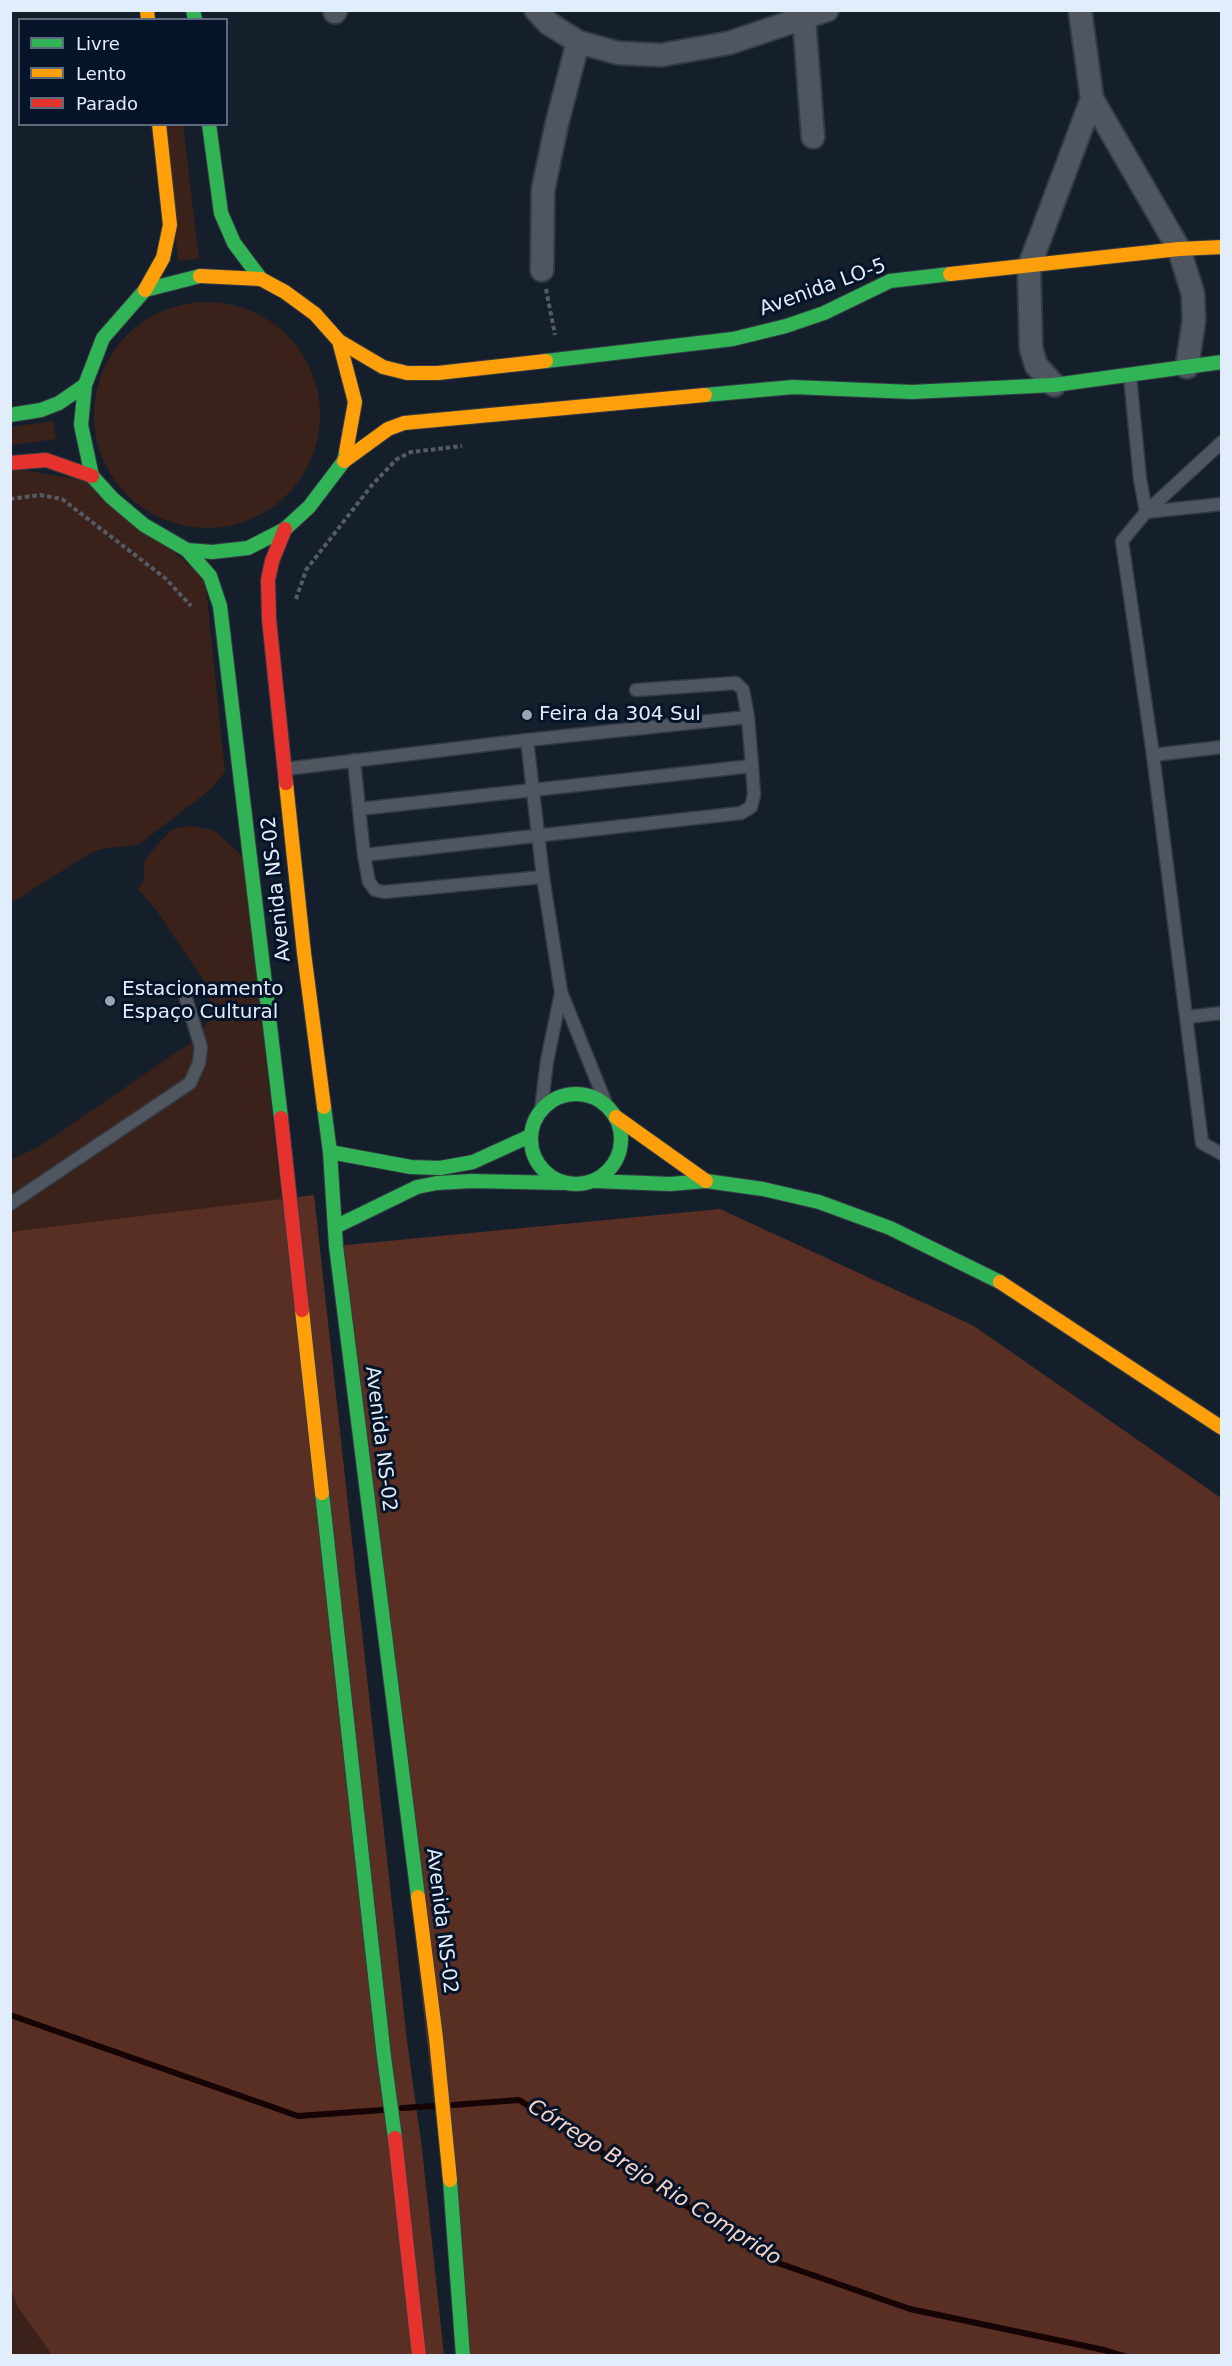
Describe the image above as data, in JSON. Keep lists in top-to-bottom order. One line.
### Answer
{"streets":{"street":["Avenida LO-5","Avenida NS-02"]},"water":["Córrego Brejo Rio Comprido"],"places":["Feira da 304 Sul","Estacionamento Espaço Cultural"],"legend":["Livre","Lento","Parado"]}
